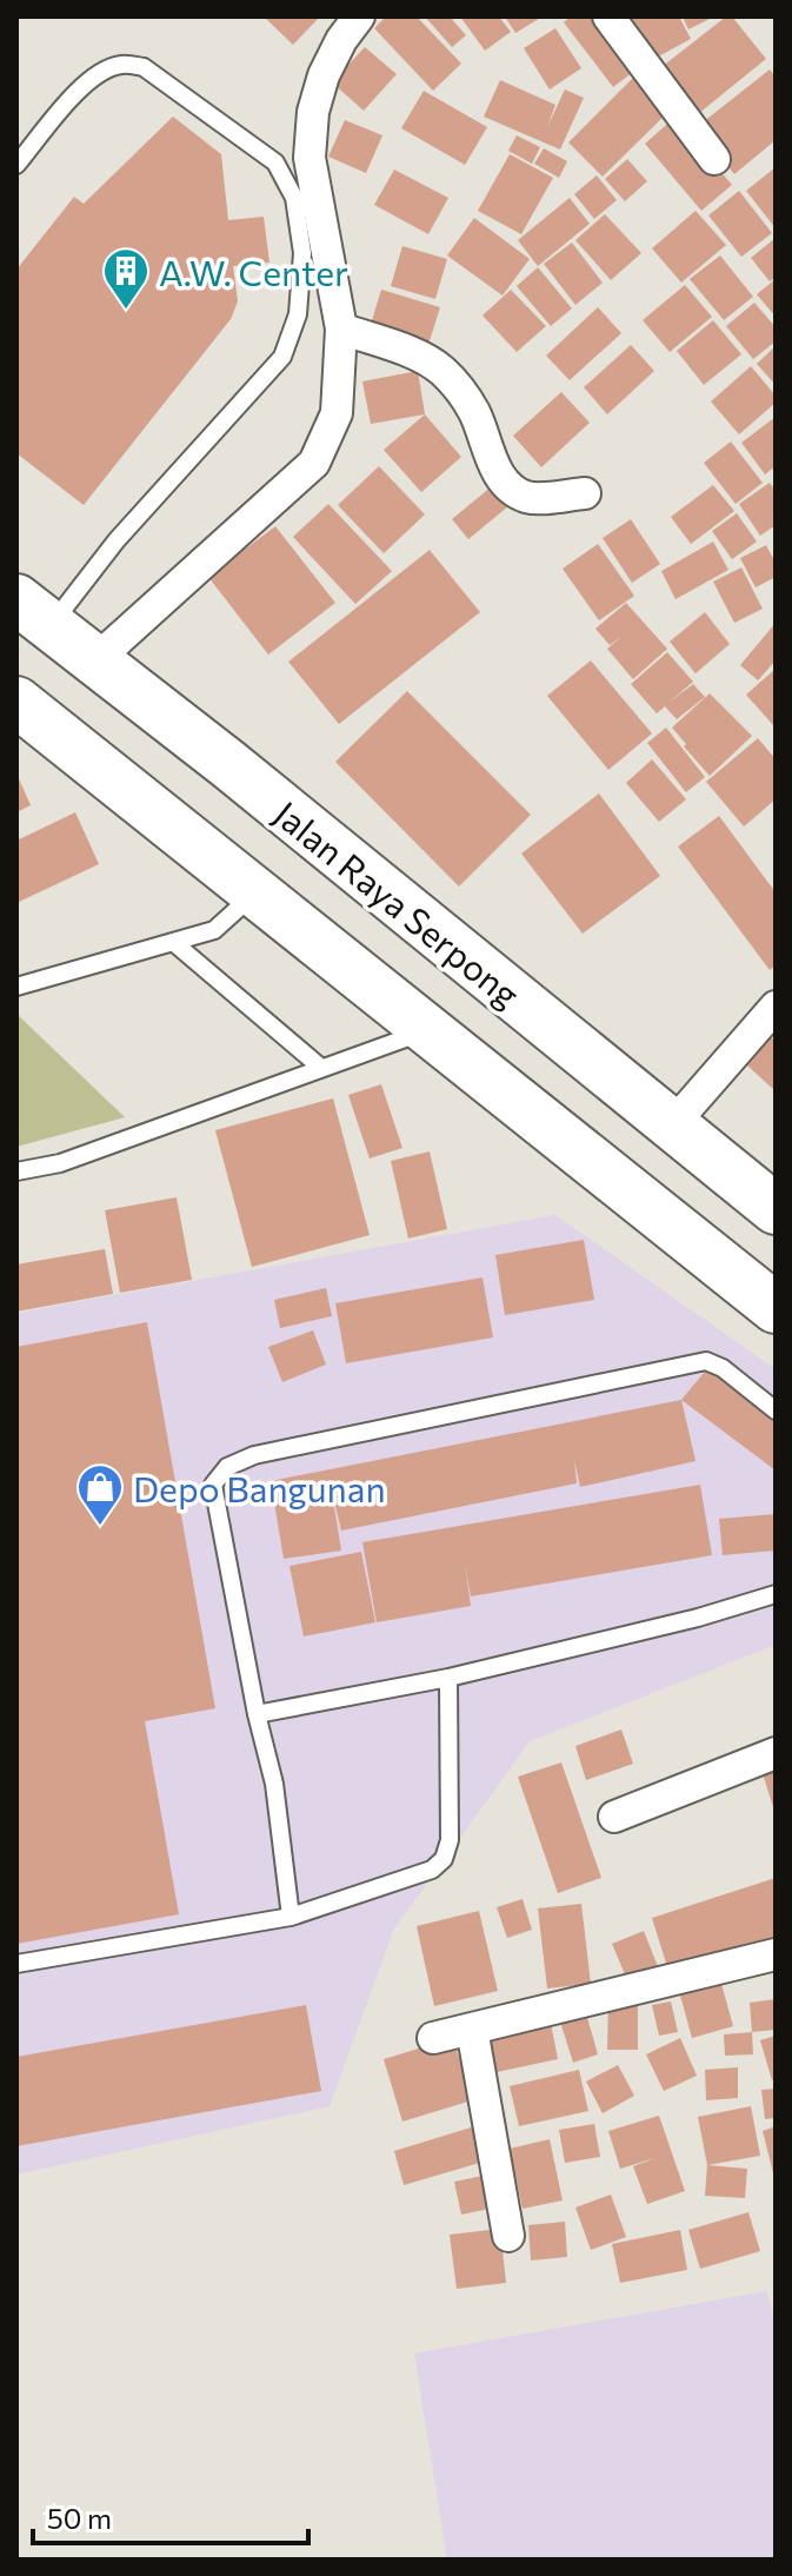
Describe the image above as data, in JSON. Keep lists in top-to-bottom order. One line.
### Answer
{"streets":{"main road":["Jalan Raya Serpong"]},"places":{"building":["A.W. Center"],"shop":["Depo Bangunan"]},"scale_bar":"50 m"}
